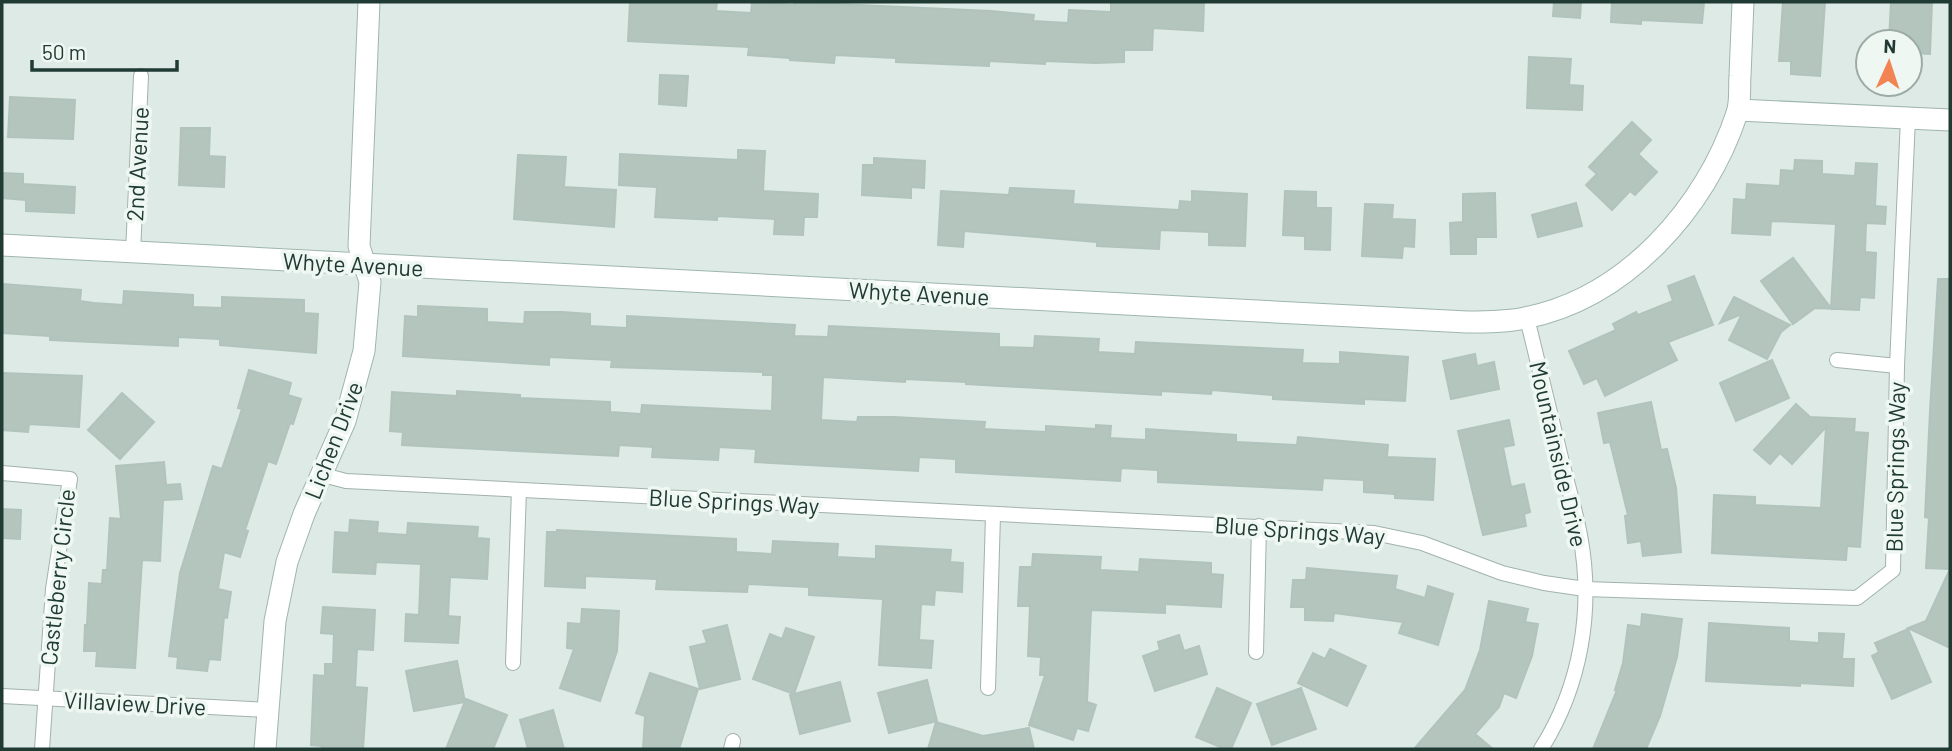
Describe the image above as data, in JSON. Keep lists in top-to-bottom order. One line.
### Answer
{"streets":{"street":["2nd Avenue","Whyte Avenue","Lichen Drive","Mountainside Drive","Blue Springs Way","Castleberry Circle","Villaview Drive"]},"crossings":[["2nd Avenue","Whyte Avenue"],["Whyte Avenue","Lichen Drive"],["Whyte Avenue","Mountainside Drive"],["Lichen Drive","Blue Springs Way"],["Lichen Drive","Villaview Drive"],["Mountainside Drive","Blue Springs Way"],["Castleberry Circle","Villaview Drive"]],"scale_bar":"50 m","north":"top"}
